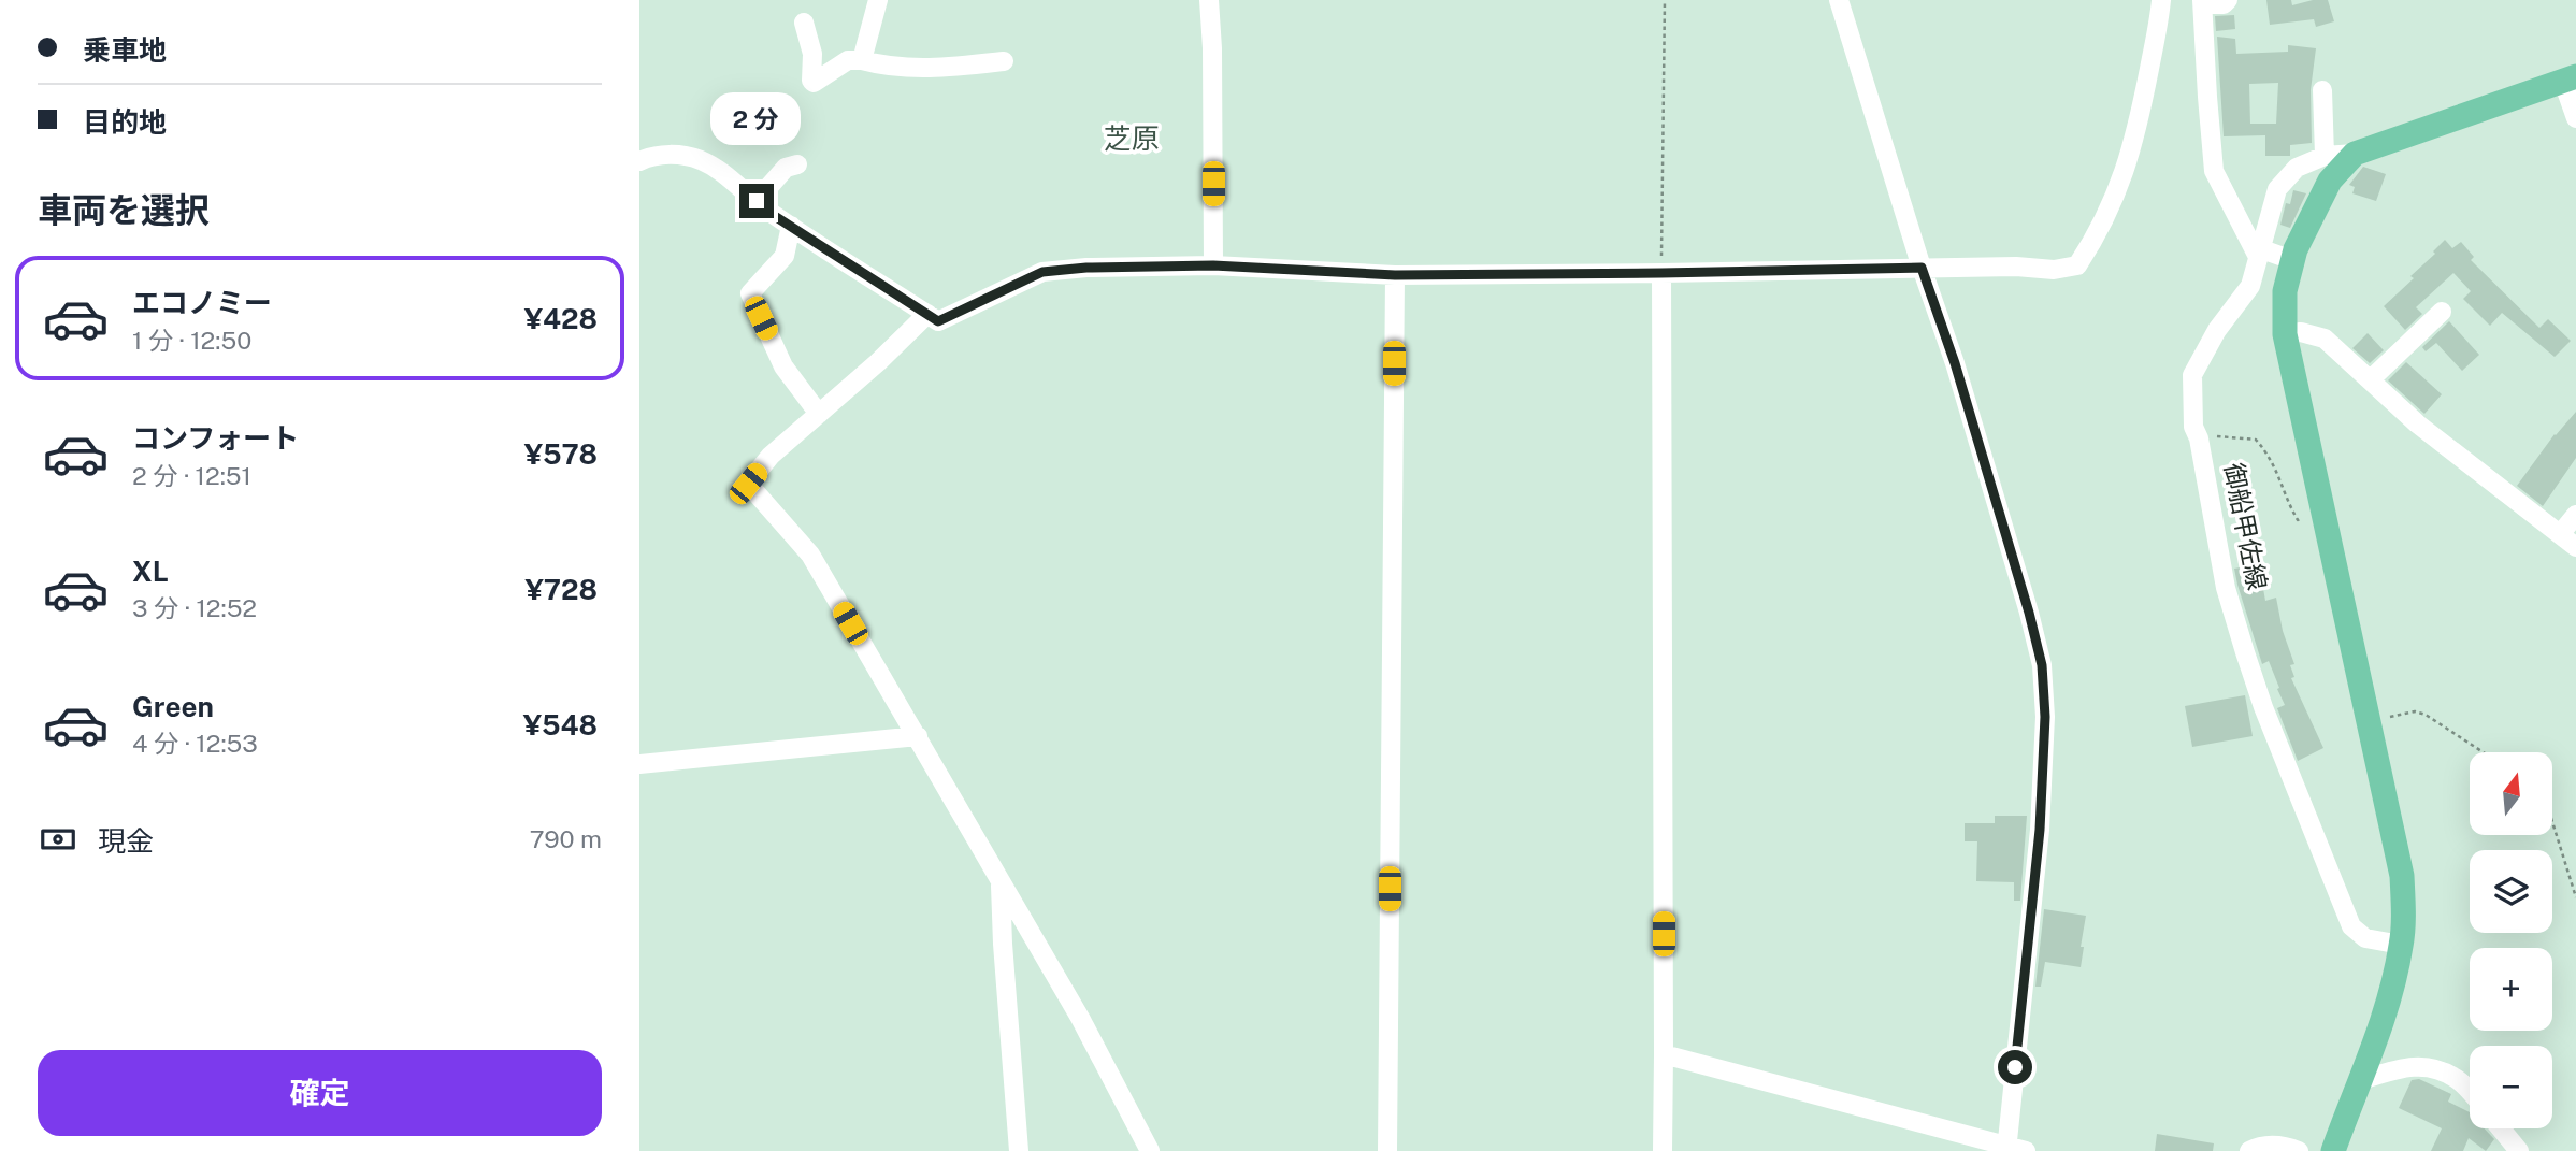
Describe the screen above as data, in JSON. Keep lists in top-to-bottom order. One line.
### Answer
{"streets":{"main road":["御船甲佐線"]},"districts":["芝原"],"north":"top","page":{"banner":["乗車地","目的地"],"bubble":"2 分","heading":"車両を選択","list":[{"name":"エコノミー","note":"1 分 · 12:50","value":"¥428"},{"name":"コンフォート","note":"2 分 · 12:51","value":"¥578"},{"name":"XL","note":"3 分 · 12:52","value":"¥728"},{"name":"Green","note":"4 分 · 12:53","value":"¥548"}],"map_buttons":["+","−"],"pay":["現金","790 m"],"buttons":"確定"}}
